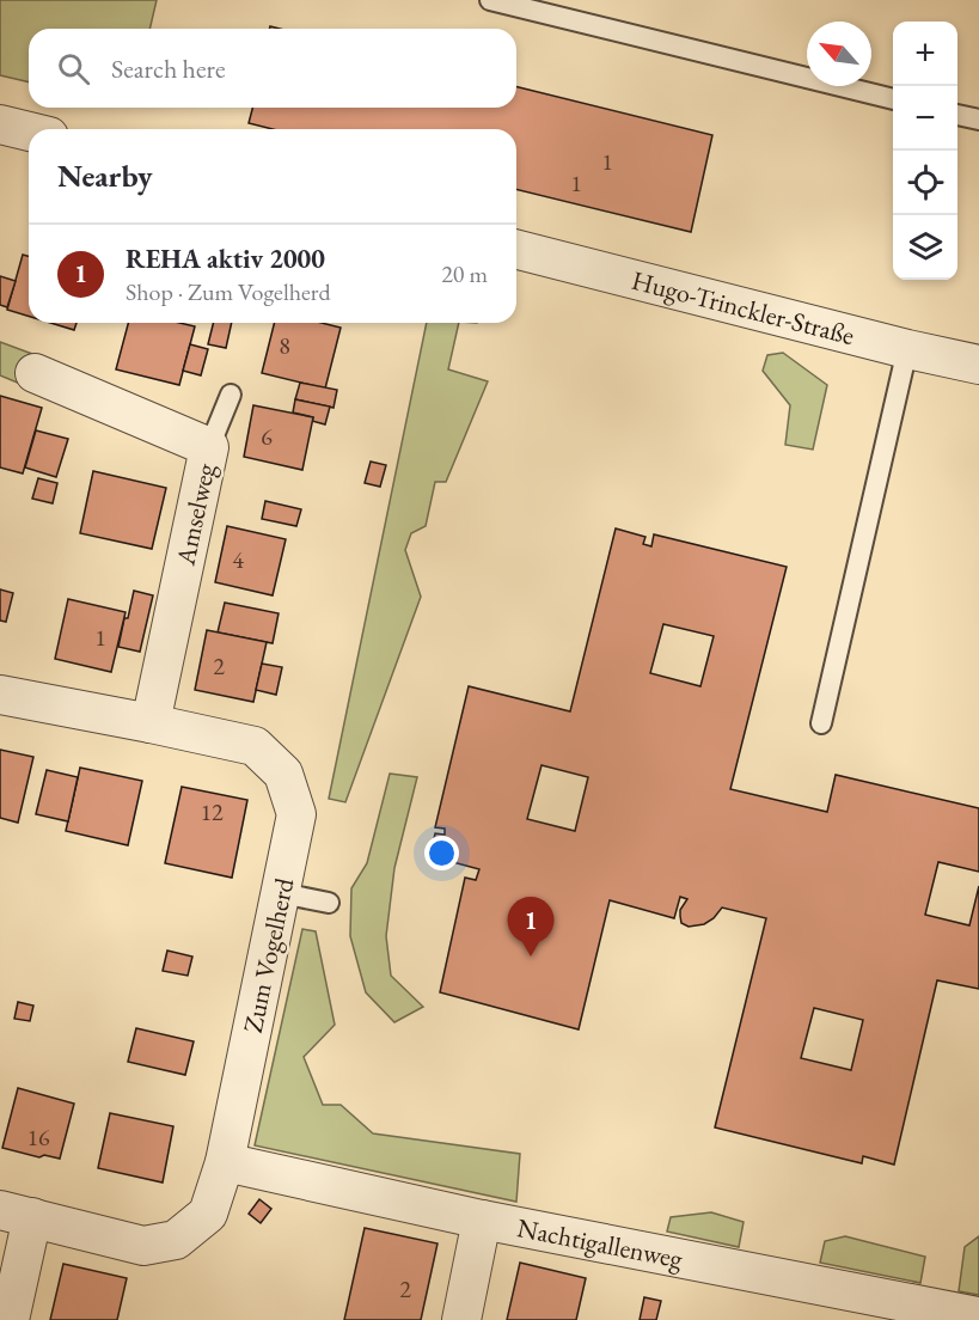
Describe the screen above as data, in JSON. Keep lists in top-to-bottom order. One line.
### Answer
{"streets":{"street":["Hugo-Trinckler-Straße","Amselweg","Zum Vogelherd","Nachtigallenweg"]},"crossings":[["Amselweg","Zum Vogelherd"],["Zum Vogelherd","Nachtigallenweg"]],"house_numbers":["1","1","8","6","4","1","2","12","16","2"],"north":"top left","page":{"map_buttons":["+","−"],"search":"Search here","heading":"Nearby","list":[{"mark":"1","name":"REHA aktiv 2000","note":"Shop · Zum Vogelherd","value":"20 m"}],"pins":"1"}}
